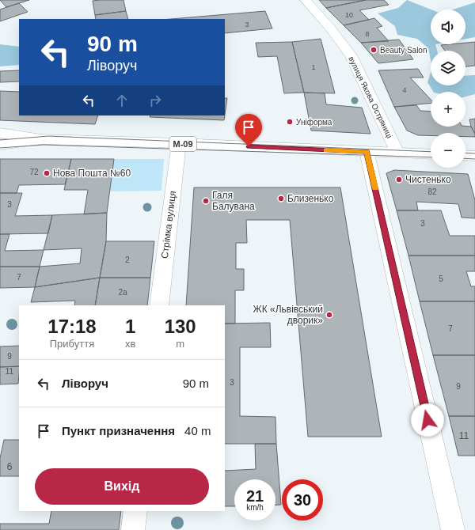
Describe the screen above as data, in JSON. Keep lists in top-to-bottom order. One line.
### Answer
{"streets":{"street":["вулиця Якова Остряниці","М-09","Стрімка вулиця"]},"crossings":[["вулиця Якова Остряниці","М-09"],["М-09","Стрімка вулиця"]],"places":["Beauty Salon","Уніформа","Нова Пошта №60","Чистенько","Близенько","Галя Балувана","ЖК «Львівський дворик»"],"house_numbers":["10","3","8","1","4","72","82","3","3","2","7","5","2а","7","9","11","3","9","11","6"],"page":{"map_buttons":["+","−"],"turn":["90 m","Ліворуч"],"eta":["17:18","Прибуття","1","хв","130","m"],"list":[{"name":"Ліворуч","value":"90 m"},{"name":"Пункт призначення","value":"40 m"}],"buttons":"Вихід","speed":"21 km/h","limit":"30"}}
